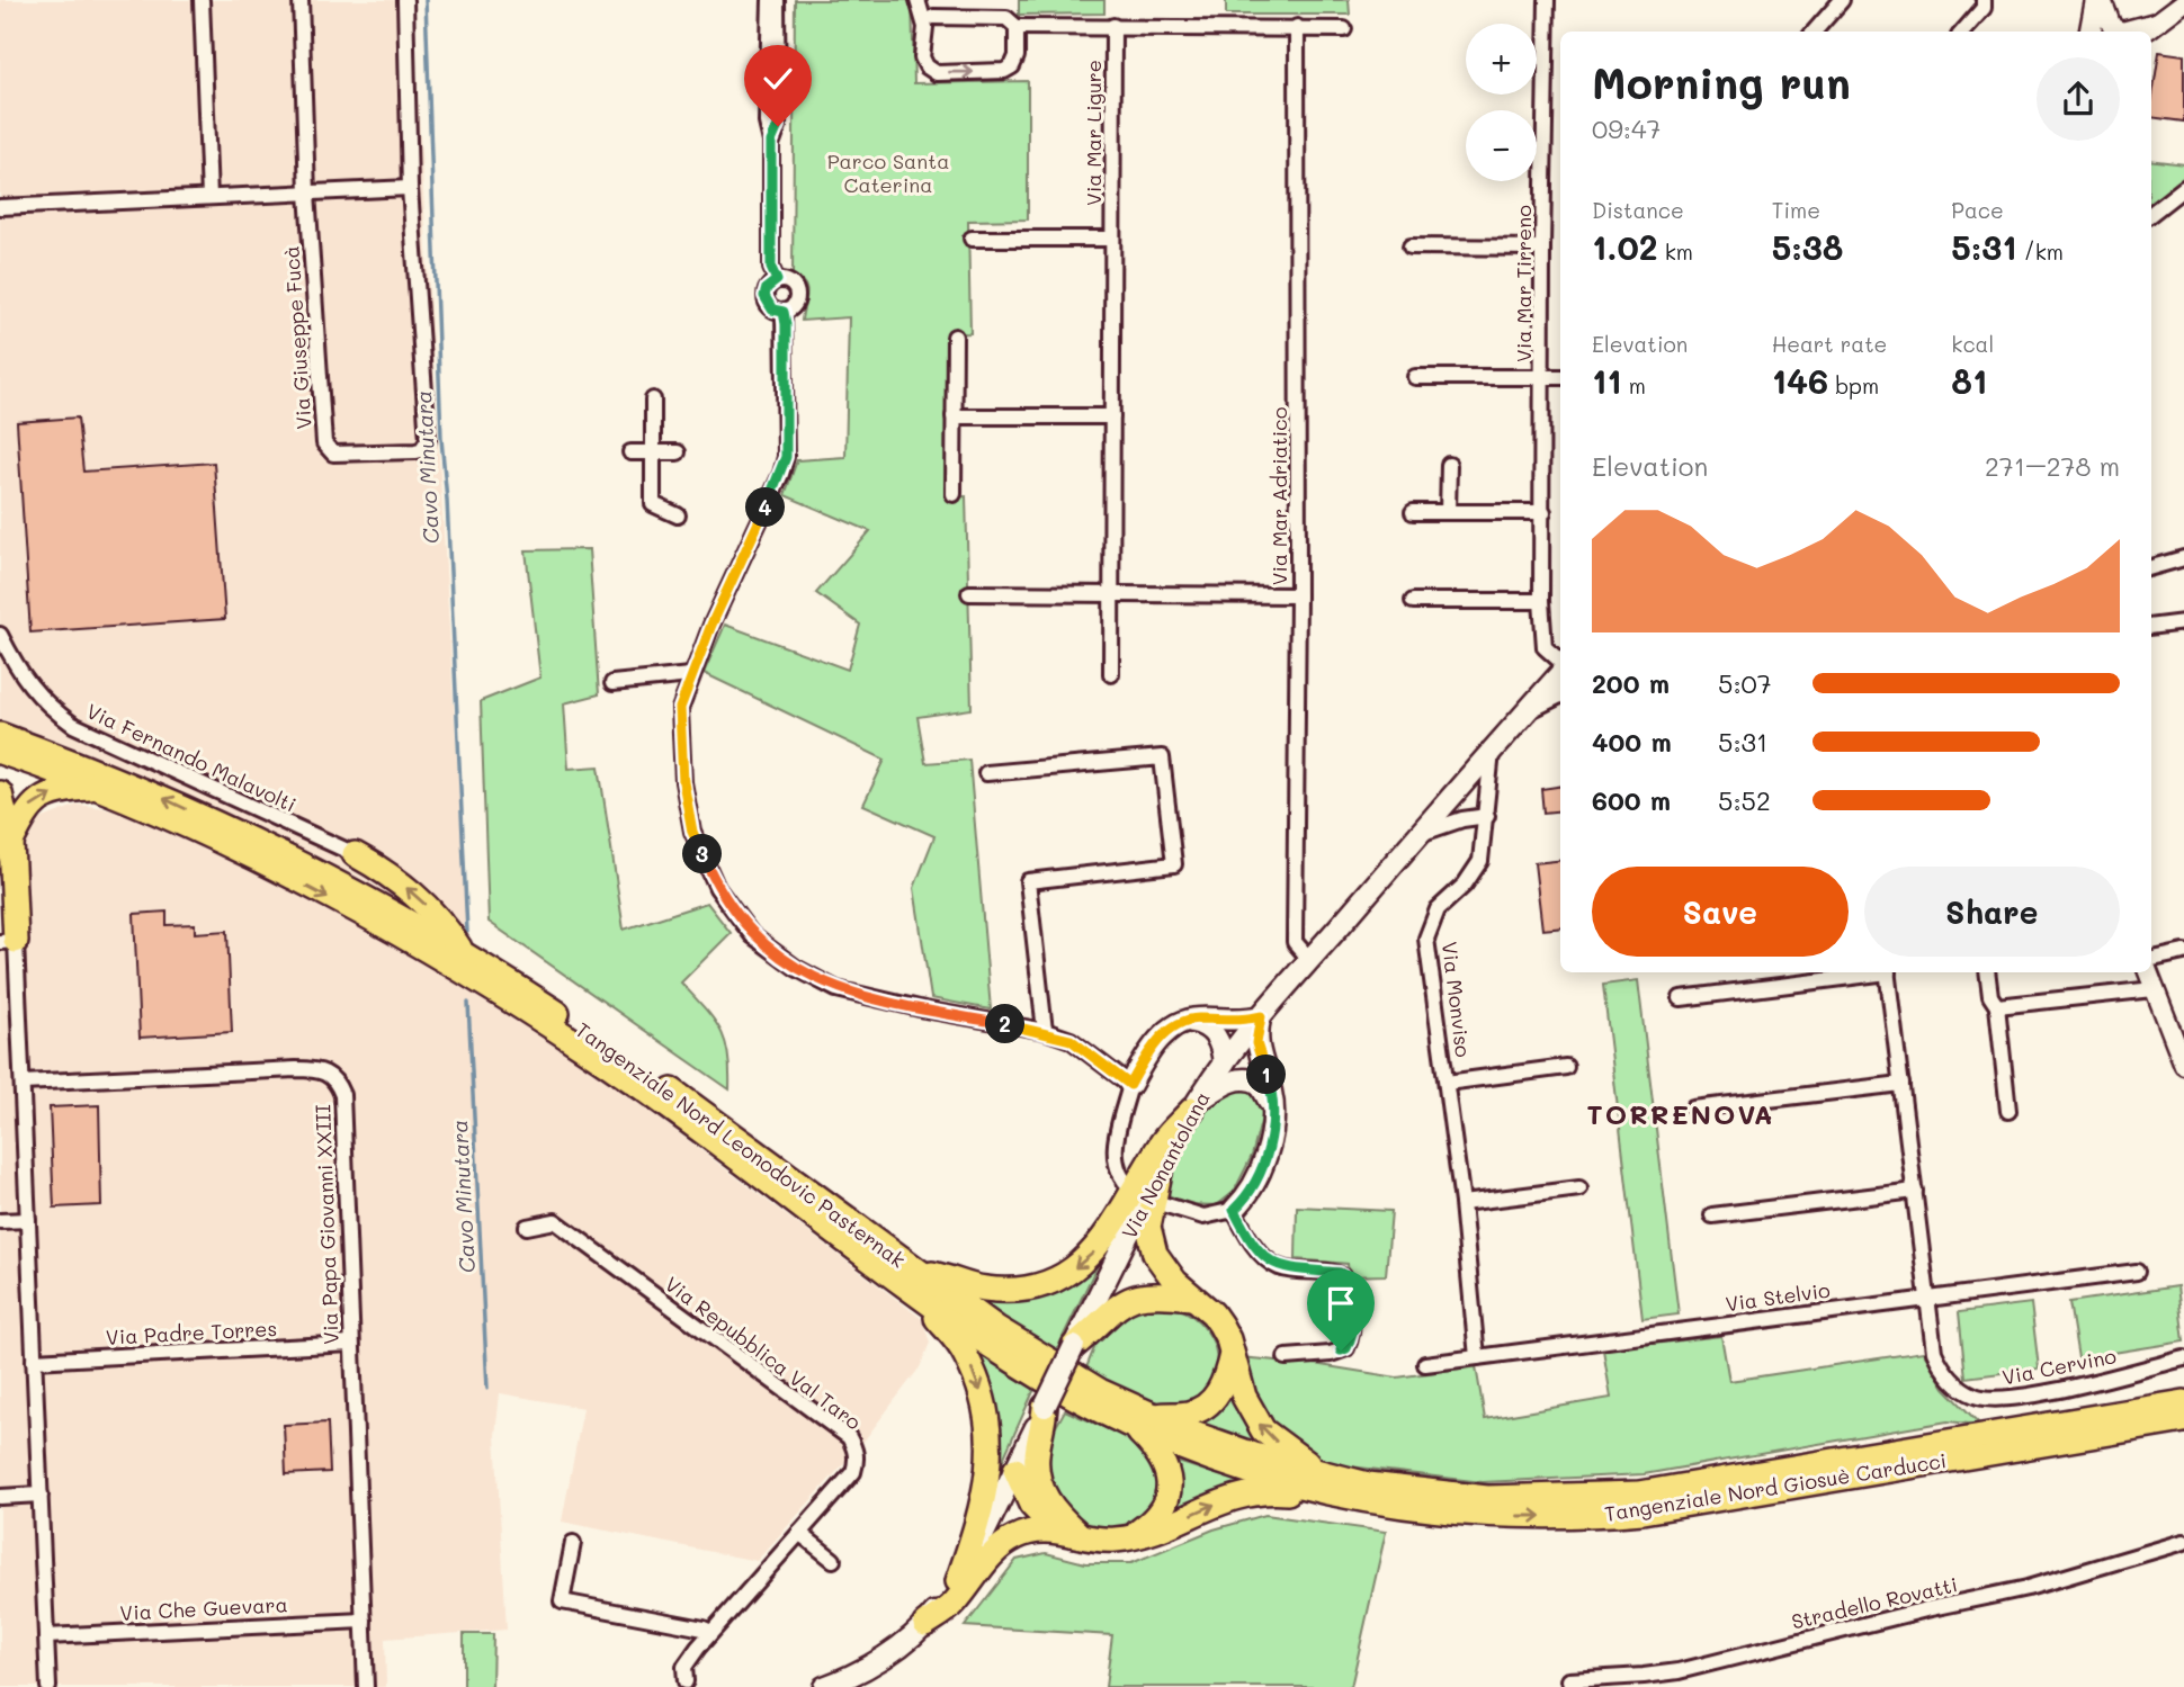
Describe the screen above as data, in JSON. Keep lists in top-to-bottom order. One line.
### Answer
{"streets":{"highway":["Tangenziale Nord Leonodovic Pasternak","Tangenziale Nord Giosuè Carducci"],"main road":["Via Nonantolana"],"street":["Via Mar Ligure","Via Mar Tirreno","Via Giuseppe Fucà","Via Mar Adriatico","Via Fernando Malavolti","Via Monviso","Via Papa Giovanni XXIII","Via Stelvio","Via Padre Torres","Via Repubblica Val Taro","Via Cervino","Stradello Rovatti","Via Che Guevara"]},"crossings":[["Via Mar Adriatico","Via Nonantolana"],["Via Monviso","Via Nonantolana"],["Via Monviso","Via Stelvio"],["Tangenziale Nord Leonodovic Pasternak","Tangenziale Nord Giosuè Carducci"],["Via Papa Giovanni XXIII","Via Padre Torres"],["Via Papa Giovanni XXIII","Via Che Guevara"],["Via Stelvio","Via Cervino"]],"districts":["TORRENOVA"],"water":["Cavo Minutara"],"parks":["Parco Santa Caterina"],"page":{"map_buttons":["+","−"],"heading":["Morning run","09:47"],"stats":[["Distance","1.02 km"],["Time","5:38"],["Pace","5:31 /km"],["Elevation","11 m"],["Heart rate","146 bpm"],["kcal","81"]],"chart":["Elevation","271–278 m"],"pins":["4","3","2","1"],"list":[{"name":"200 m","note":"5:07"},{"name":"400 m","note":"5:31"},{"name":"600 m","note":"5:52"}],"buttons":["Save","Share"]}}
